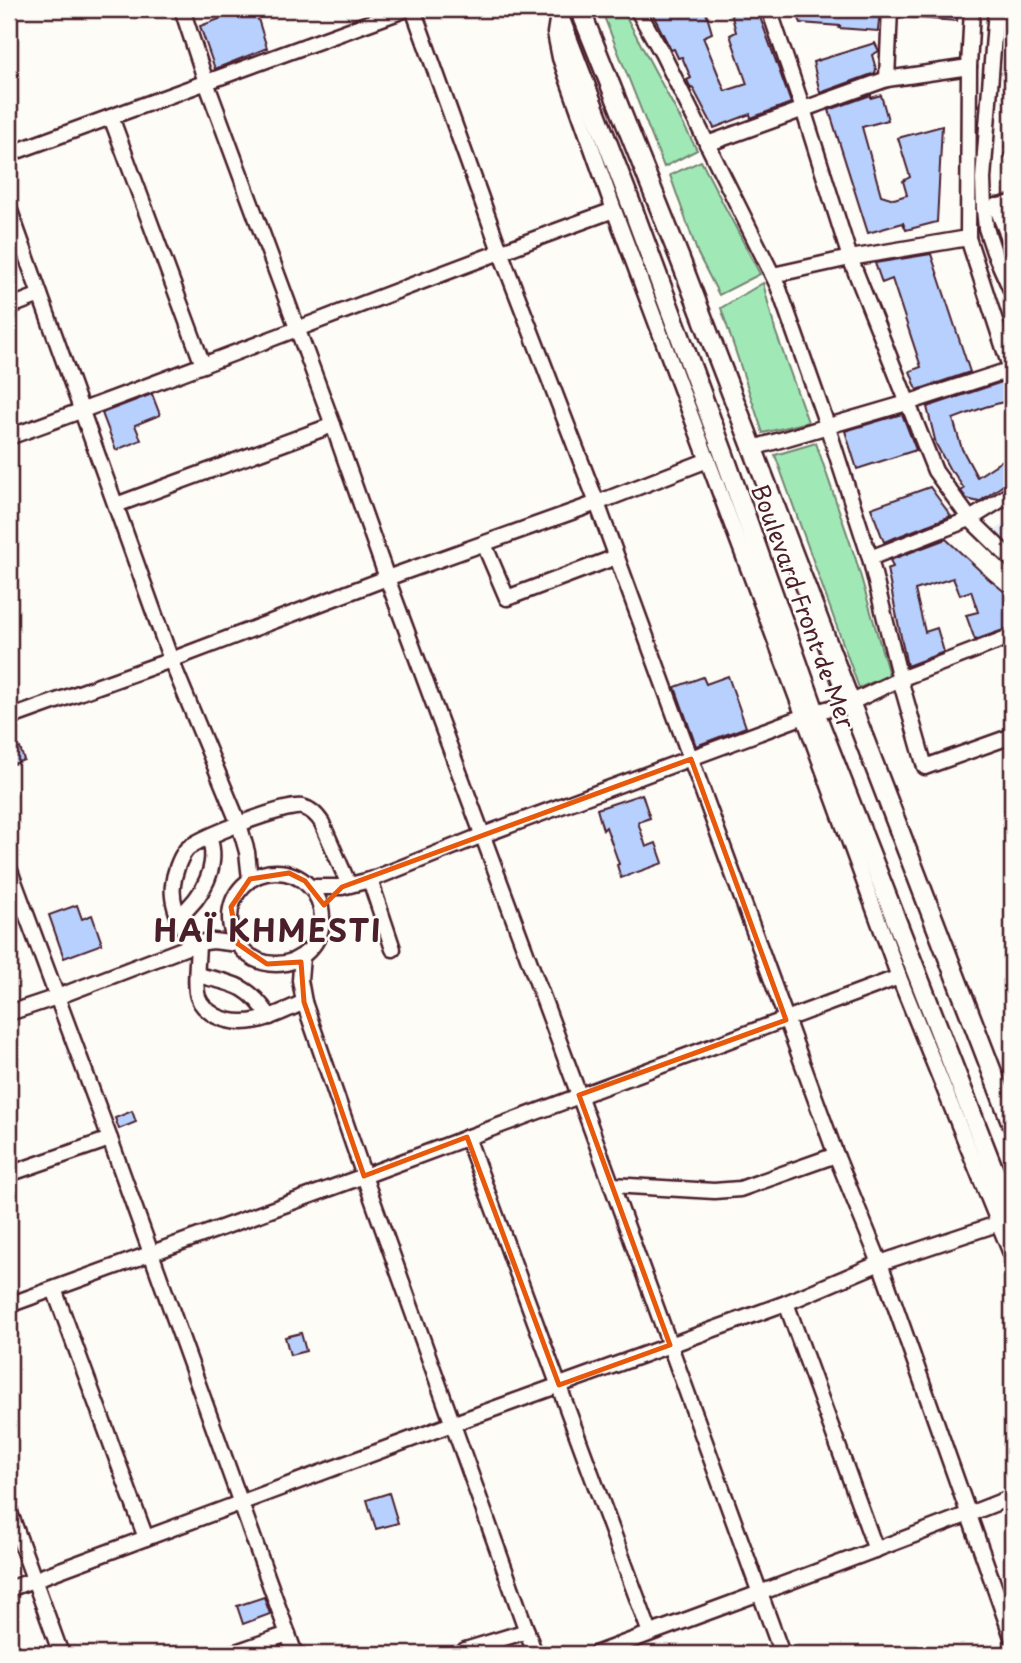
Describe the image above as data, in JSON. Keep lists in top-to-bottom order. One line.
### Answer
{"streets":{"main road":["Boulevard Front de Mer"]},"districts":["HAÏ KHMESTI"]}
